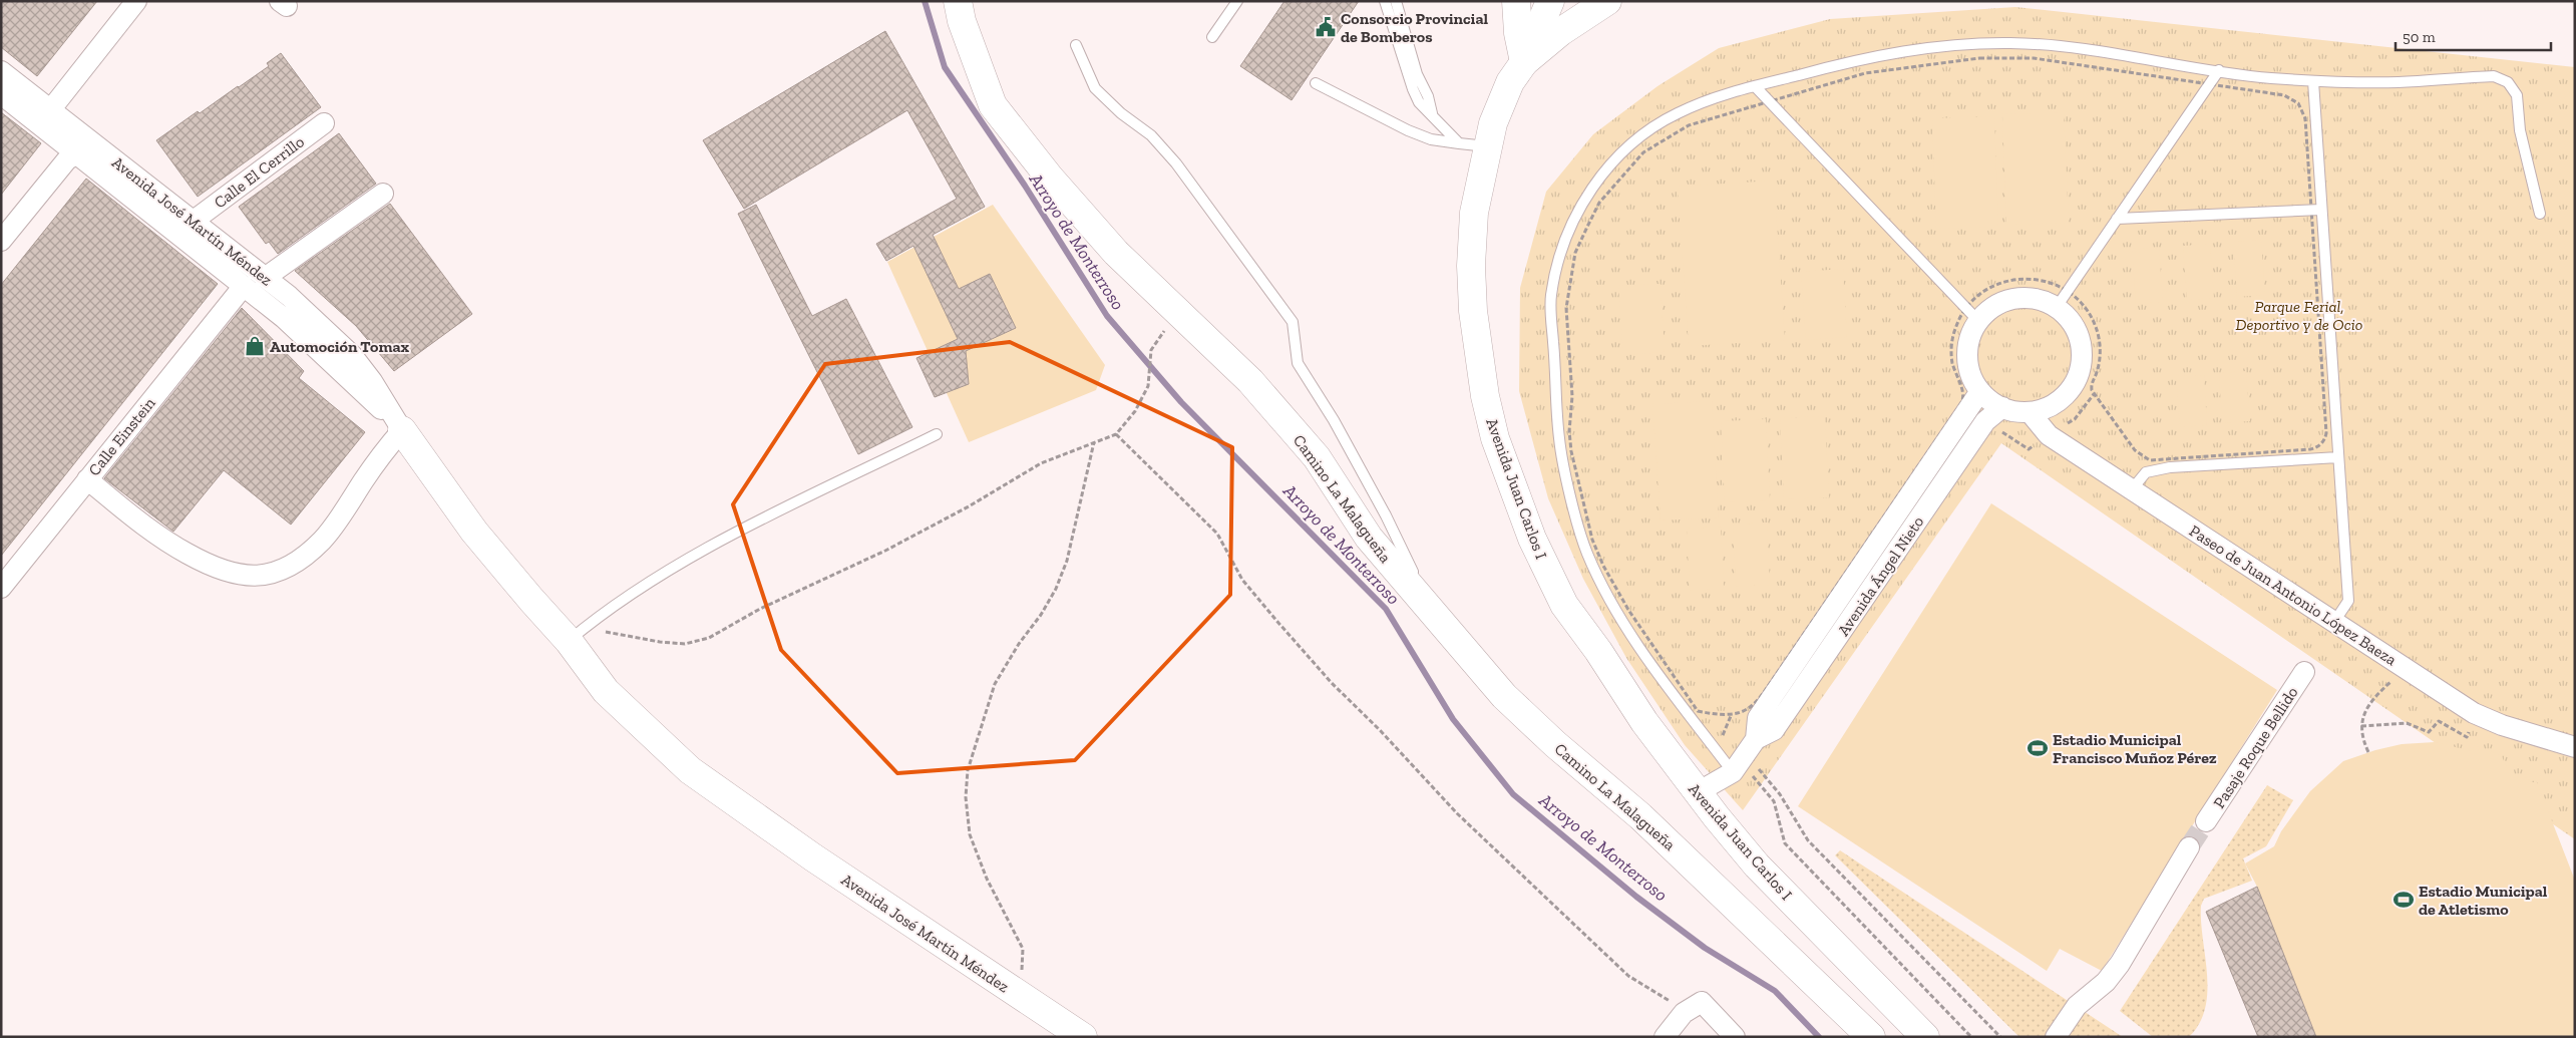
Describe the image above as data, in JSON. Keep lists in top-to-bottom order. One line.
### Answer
{"streets":{"main road":["Avenida José Martín Méndez","Avenida Juan Carlos I","Camino La Malagueña"],"street":["Calle El Cerrillo","Calle Einstein","Avenida Ángel Nieto","Paseo de Juan Antonio López Baeza","Pasaje Roque Bellido"]},"crossings":[["Calle El Cerrillo","Avenida José Martín Méndez"],["Avenida José Martín Méndez","Calle Einstein"],["Avenida Juan Carlos I","Avenida Ángel Nieto"],["Avenida Ángel Nieto","Paseo de Juan Antonio López Baeza"]],"water":["Arroyo de Monterroso"],"parks":["Parque Ferial, Deportivo y de Ocio"],"places":{"public building":["Consorcio Provincial de Bomberos"],"shop":["Automoción Tomax"],"sports":["Estadio Municipal Francisco Muñoz Pérez","Estadio Municipal de Atletismo"]},"scale_bar":"50 m"}
